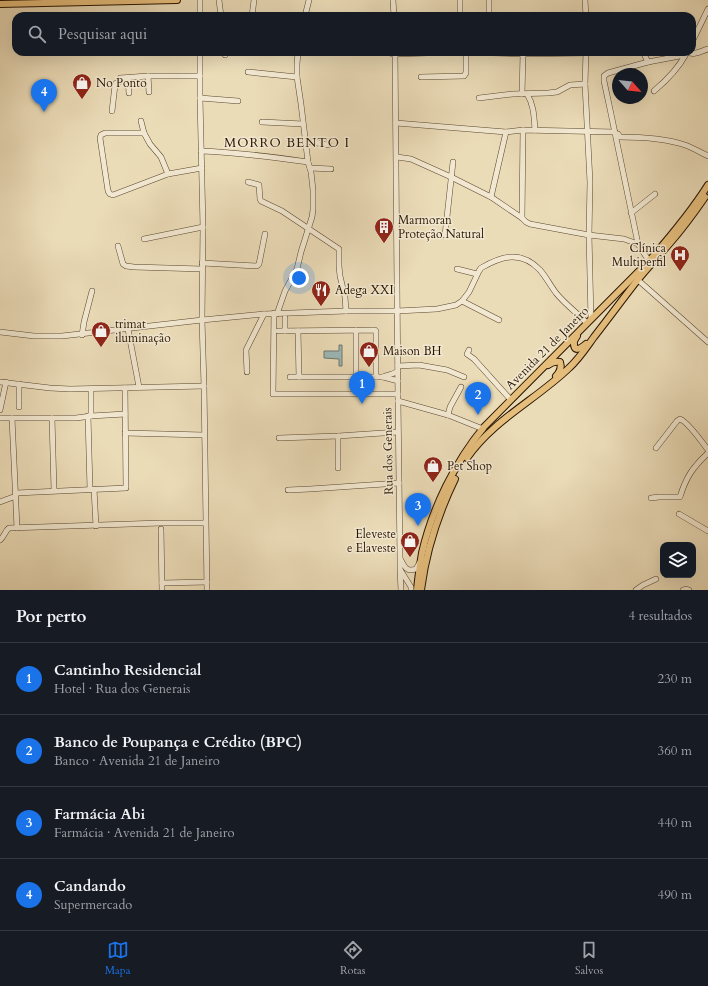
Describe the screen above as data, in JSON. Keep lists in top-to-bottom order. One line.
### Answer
{"streets":{"main road":["Avenida 21 de Janeiro"],"street":["Rua dos Generais"]},"districts":["MORRO BENTO I"],"places":{"shop":["No Ponto","trimat iluminação","Maison BH","Pet Shop","Eleveste e Elaveste"],"building":["Marmoran Proteção Natural"],"hospital":["Clínica Multiperfil"],"restaurant":["Adega XXI"]},"north":"bottom right","page":{"search":"Pesquisar aqui","pins":["4","1","2","3"],"heading":["Por perto","4 resultados"],"list":[{"mark":"1","name":"Cantinho Residencial","note":"Hotel · Rua dos Generais","value":"230 m"},{"mark":"2","name":"Banco de Poupança e Crédito (BPC)","note":"Banco · Avenida 21 de Janeiro","value":"360 m"},{"mark":"3","name":"Farmácia Abi","note":"Farmácia · Avenida 21 de Janeiro","value":"440 m"},{"mark":"4","name":"Candando","note":"Supermercado","value":"490 m"}],"nav":["Mapa","Rotas","Salvos"]}}
